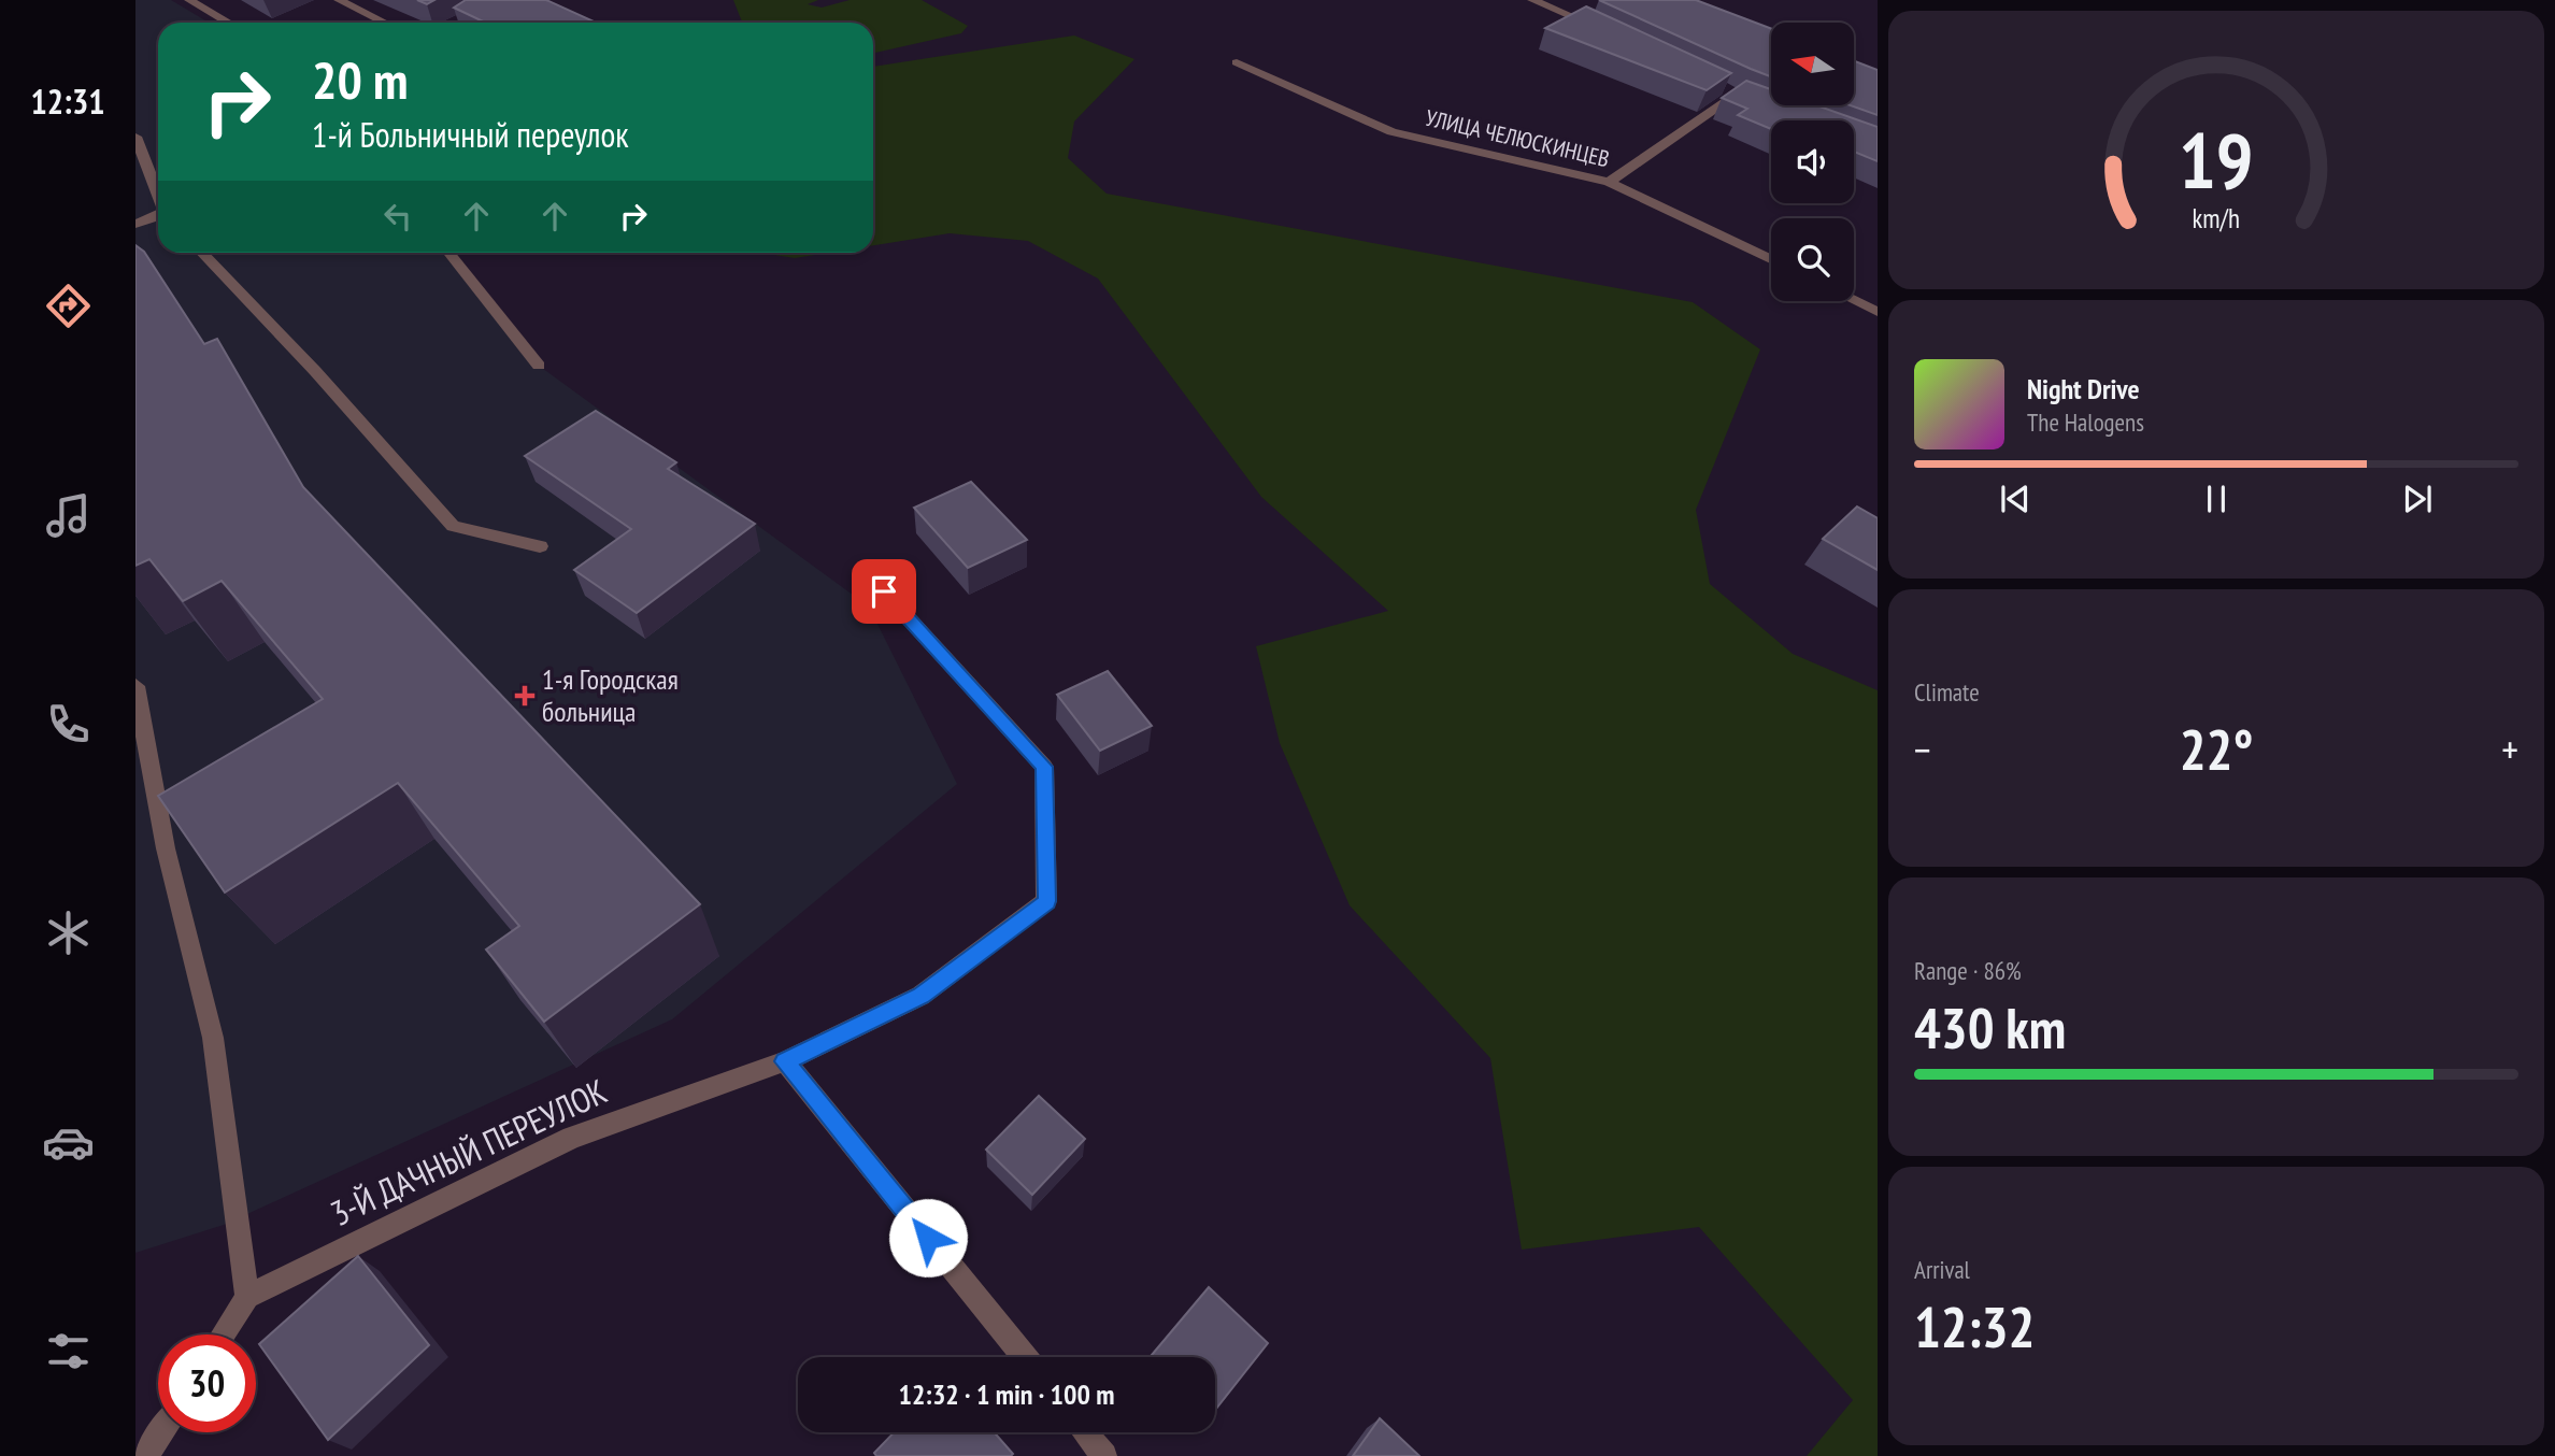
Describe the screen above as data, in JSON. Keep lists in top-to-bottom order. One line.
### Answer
{"streets":{"street":["УЛИЦА ЧЕЛЮСКИНЦЕВ","3-Й ДАЧНЫЙ ПЕРЕУЛОК"]},"places":{"health":["1-я Городская больница"]},"north":"left","page":{"tabs":"12:31","turn":["20 m","1-й Больничный переулок"],"song":["Night Drive","The Halogens"],"tile":["Climate",["Range · 86%","430 km"],["Arrival","12:32"]],"heat":["−","22°","+"],"limit":"30","trip":"12:32 · 1 min · 100 m","gauge":["19","km/h"]}}
